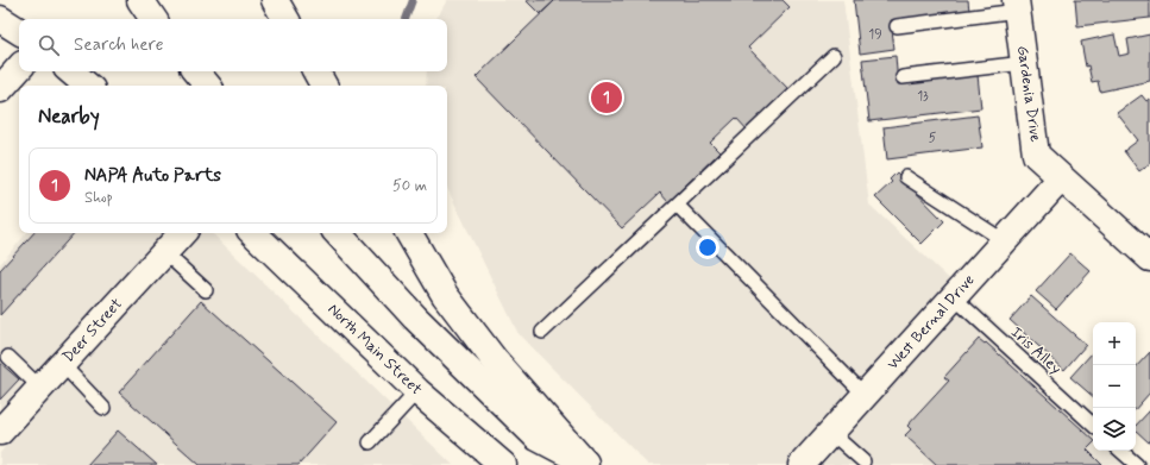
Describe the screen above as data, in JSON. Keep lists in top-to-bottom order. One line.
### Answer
{"streets":{"main road":["Gardenia Drive","West Bernal Drive","Deer Street","North Main Street"],"lane":["Iris Alley"]},"crossings":[["Gardenia Drive","West Bernal Drive"],["West Bernal Drive","Iris Alley"]],"house_numbers":["19","13","5"],"page":{"search":"Search here","pins":"1","heading":"Nearby","list":[{"mark":"1","name":"NAPA Auto Parts","note":"Shop","value":"50 m"}],"map_buttons":["+","−"]}}
